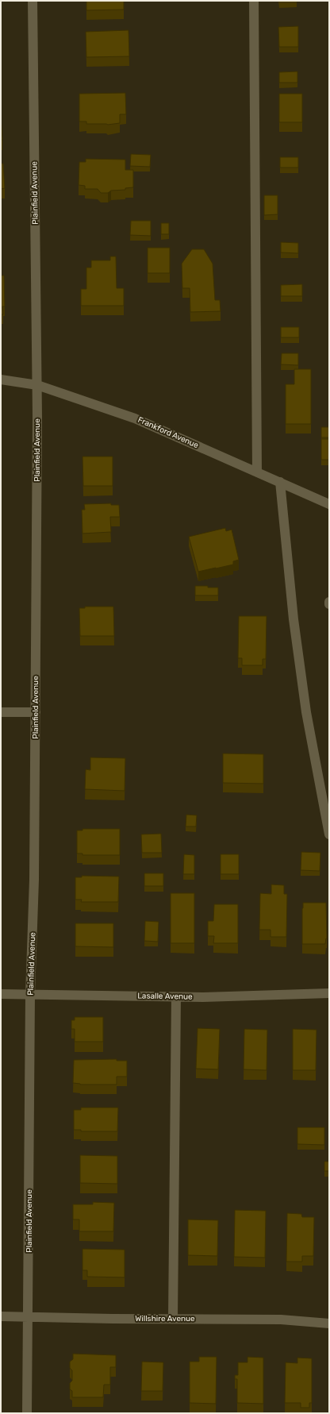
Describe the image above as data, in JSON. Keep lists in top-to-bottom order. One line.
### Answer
{"streets":{"street":["Plainfield Avenue","Frankford Avenue","Lasalle Avenue","Willshire Avenue"]},"crossings":[["Plainfield Avenue","Frankford Avenue"],["Plainfield Avenue","Lasalle Avenue"],["Plainfield Avenue","Willshire Avenue"]]}
